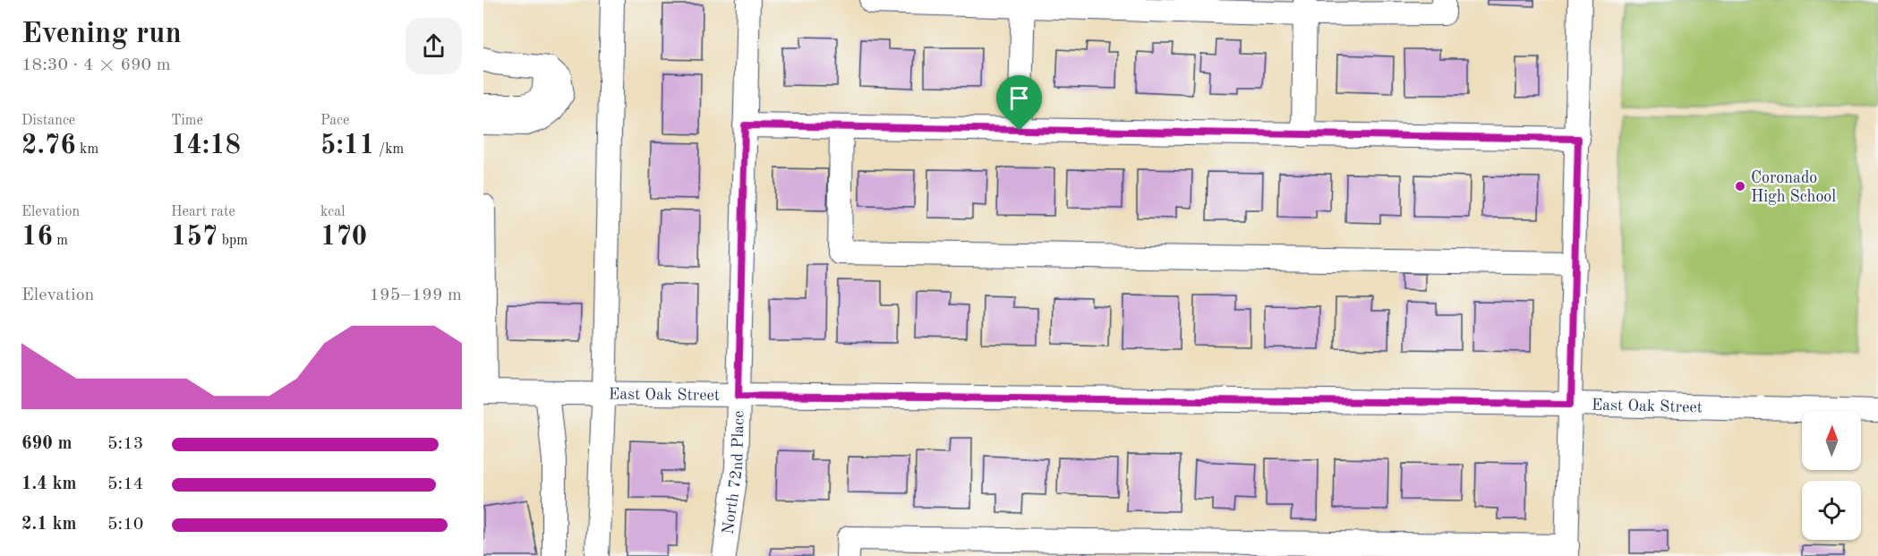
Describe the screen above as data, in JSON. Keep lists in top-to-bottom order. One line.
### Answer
{"streets":{"street":["East Oak Street","North 72nd Place"]},"crossings":[["East Oak Street","North 72nd Place"]],"places":["Coronado High School"],"north":"top","page":{"heading":["Evening run","18:30 · 4 × 690 m"],"stats":[["Distance","2.76 km"],["Time","14:18"],["Pace","5:11 /km"],["Elevation","16 m"],["Heart rate","157 bpm"],["kcal","170"]],"chart":["Elevation","195–199 m"],"list":[{"name":"690 m","note":"5:13"},{"name":"1.4 km","note":"5:14"},{"name":"2.1 km","note":"5:10"}]}}
